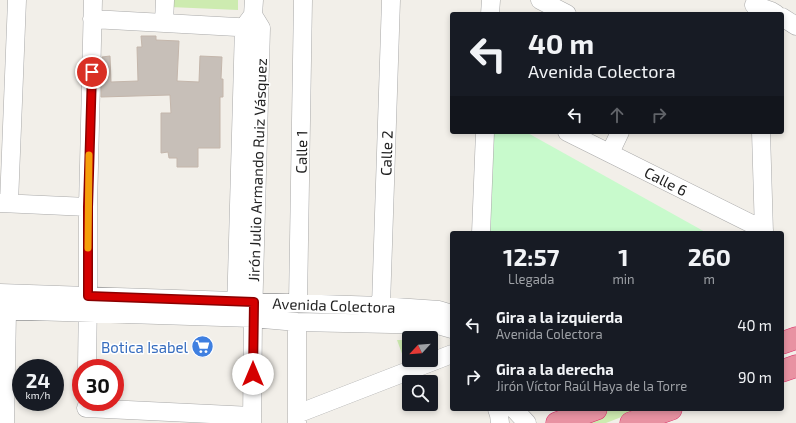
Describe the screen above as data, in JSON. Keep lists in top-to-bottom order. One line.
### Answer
{"streets":{"street":["Calle 1","Calle 2","Jirón Julio Armando Ruiz Vásquez","Calle 6","Avenida Colectora"]},"crossings":[["Calle 1","Avenida Colectora"],["Calle 2","Avenida Colectora"],["Jirón Julio Armando Ruiz Vásquez","Avenida Colectora"]],"places":{"supermarket":["Botica Isabel"]},"north":"bottom left","page":{"turn":["40 m","Avenida Colectora"],"eta":["12:57","Llegada","1","min","260","m"],"list":[{"name":"Gira a la izquierda","note":"Avenida Colectora","value":"40 m"},{"name":"Gira a la derecha","note":"Jirón Víctor Raúl Haya de la Torre","value":"90 m"}],"speed":"24 km/h","limit":"30"}}
